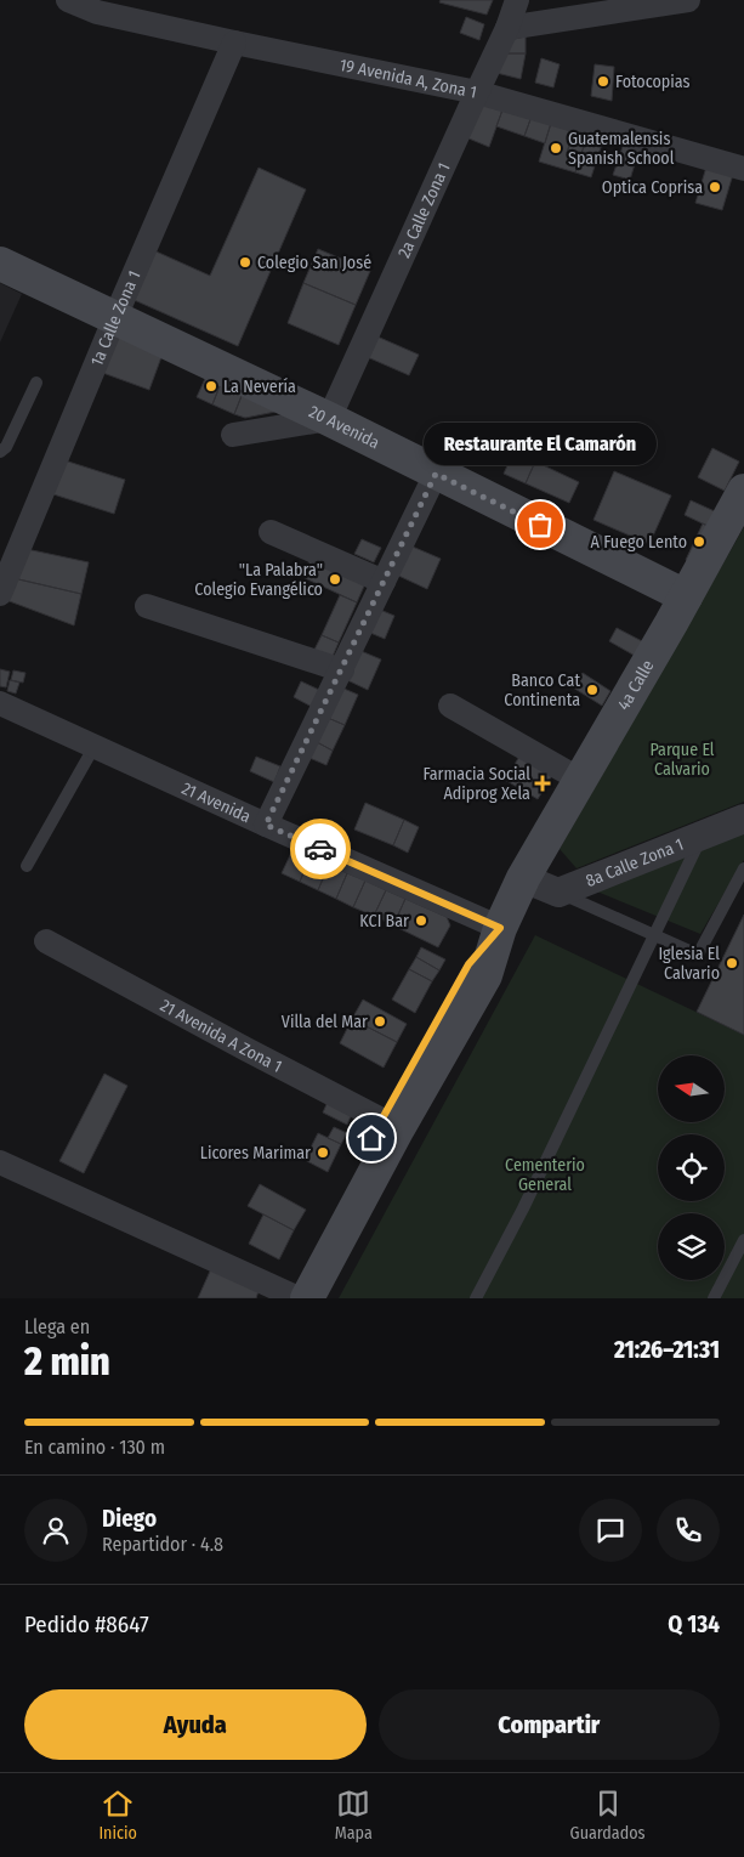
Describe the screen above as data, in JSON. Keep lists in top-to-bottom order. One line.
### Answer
{"streets":{"main road":["20 Avenida","4a Calle"],"street":["19 Avenida A, Zona 1","2a Calle Zona 1","1a Calle Zona 1","21 Avenida","8a Calle Zona 1","21 Avenida A Zona 1"]},"crossings":[["19 Avenida A, Zona 1","2a Calle Zona 1"],["19 Avenida A, Zona 1","1a Calle Zona 1"],["2a Calle Zona 1","20 Avenida"],["1a Calle Zona 1","20 Avenida"],["20 Avenida","4a Calle"],["4a Calle","21 Avenida"],["4a Calle","21 Avenida A Zona 1"]],"parks":["Parque El Calvario","Cementerio General"],"places":{"other":["Fotocopias","Guatemalensis Spanish School","Optica Coprisa","Colegio San José","La Nevería","Restaurante El Camarón","A Fuego Lento","\"La Palabra\" Colegio Evangélico","Banco Cat Continenta","KCI Bar","Iglesia El Calvario","Villa del Mar","Licores Marimar"],"health":["Farmacia Social Adiprog Xela"]},"north":"left","page":{"bubble":"Restaurante El Camarón","heading":["2 min","Llega en","21:26–21:31"],"panel":["Diego","Repartidor · 4.8","Pedido #8647","Q 134"],"bar":"En camino · 130 m","buttons":["Ayuda","Compartir"],"tabs":["Inicio","Mapa","Guardados"]}}
